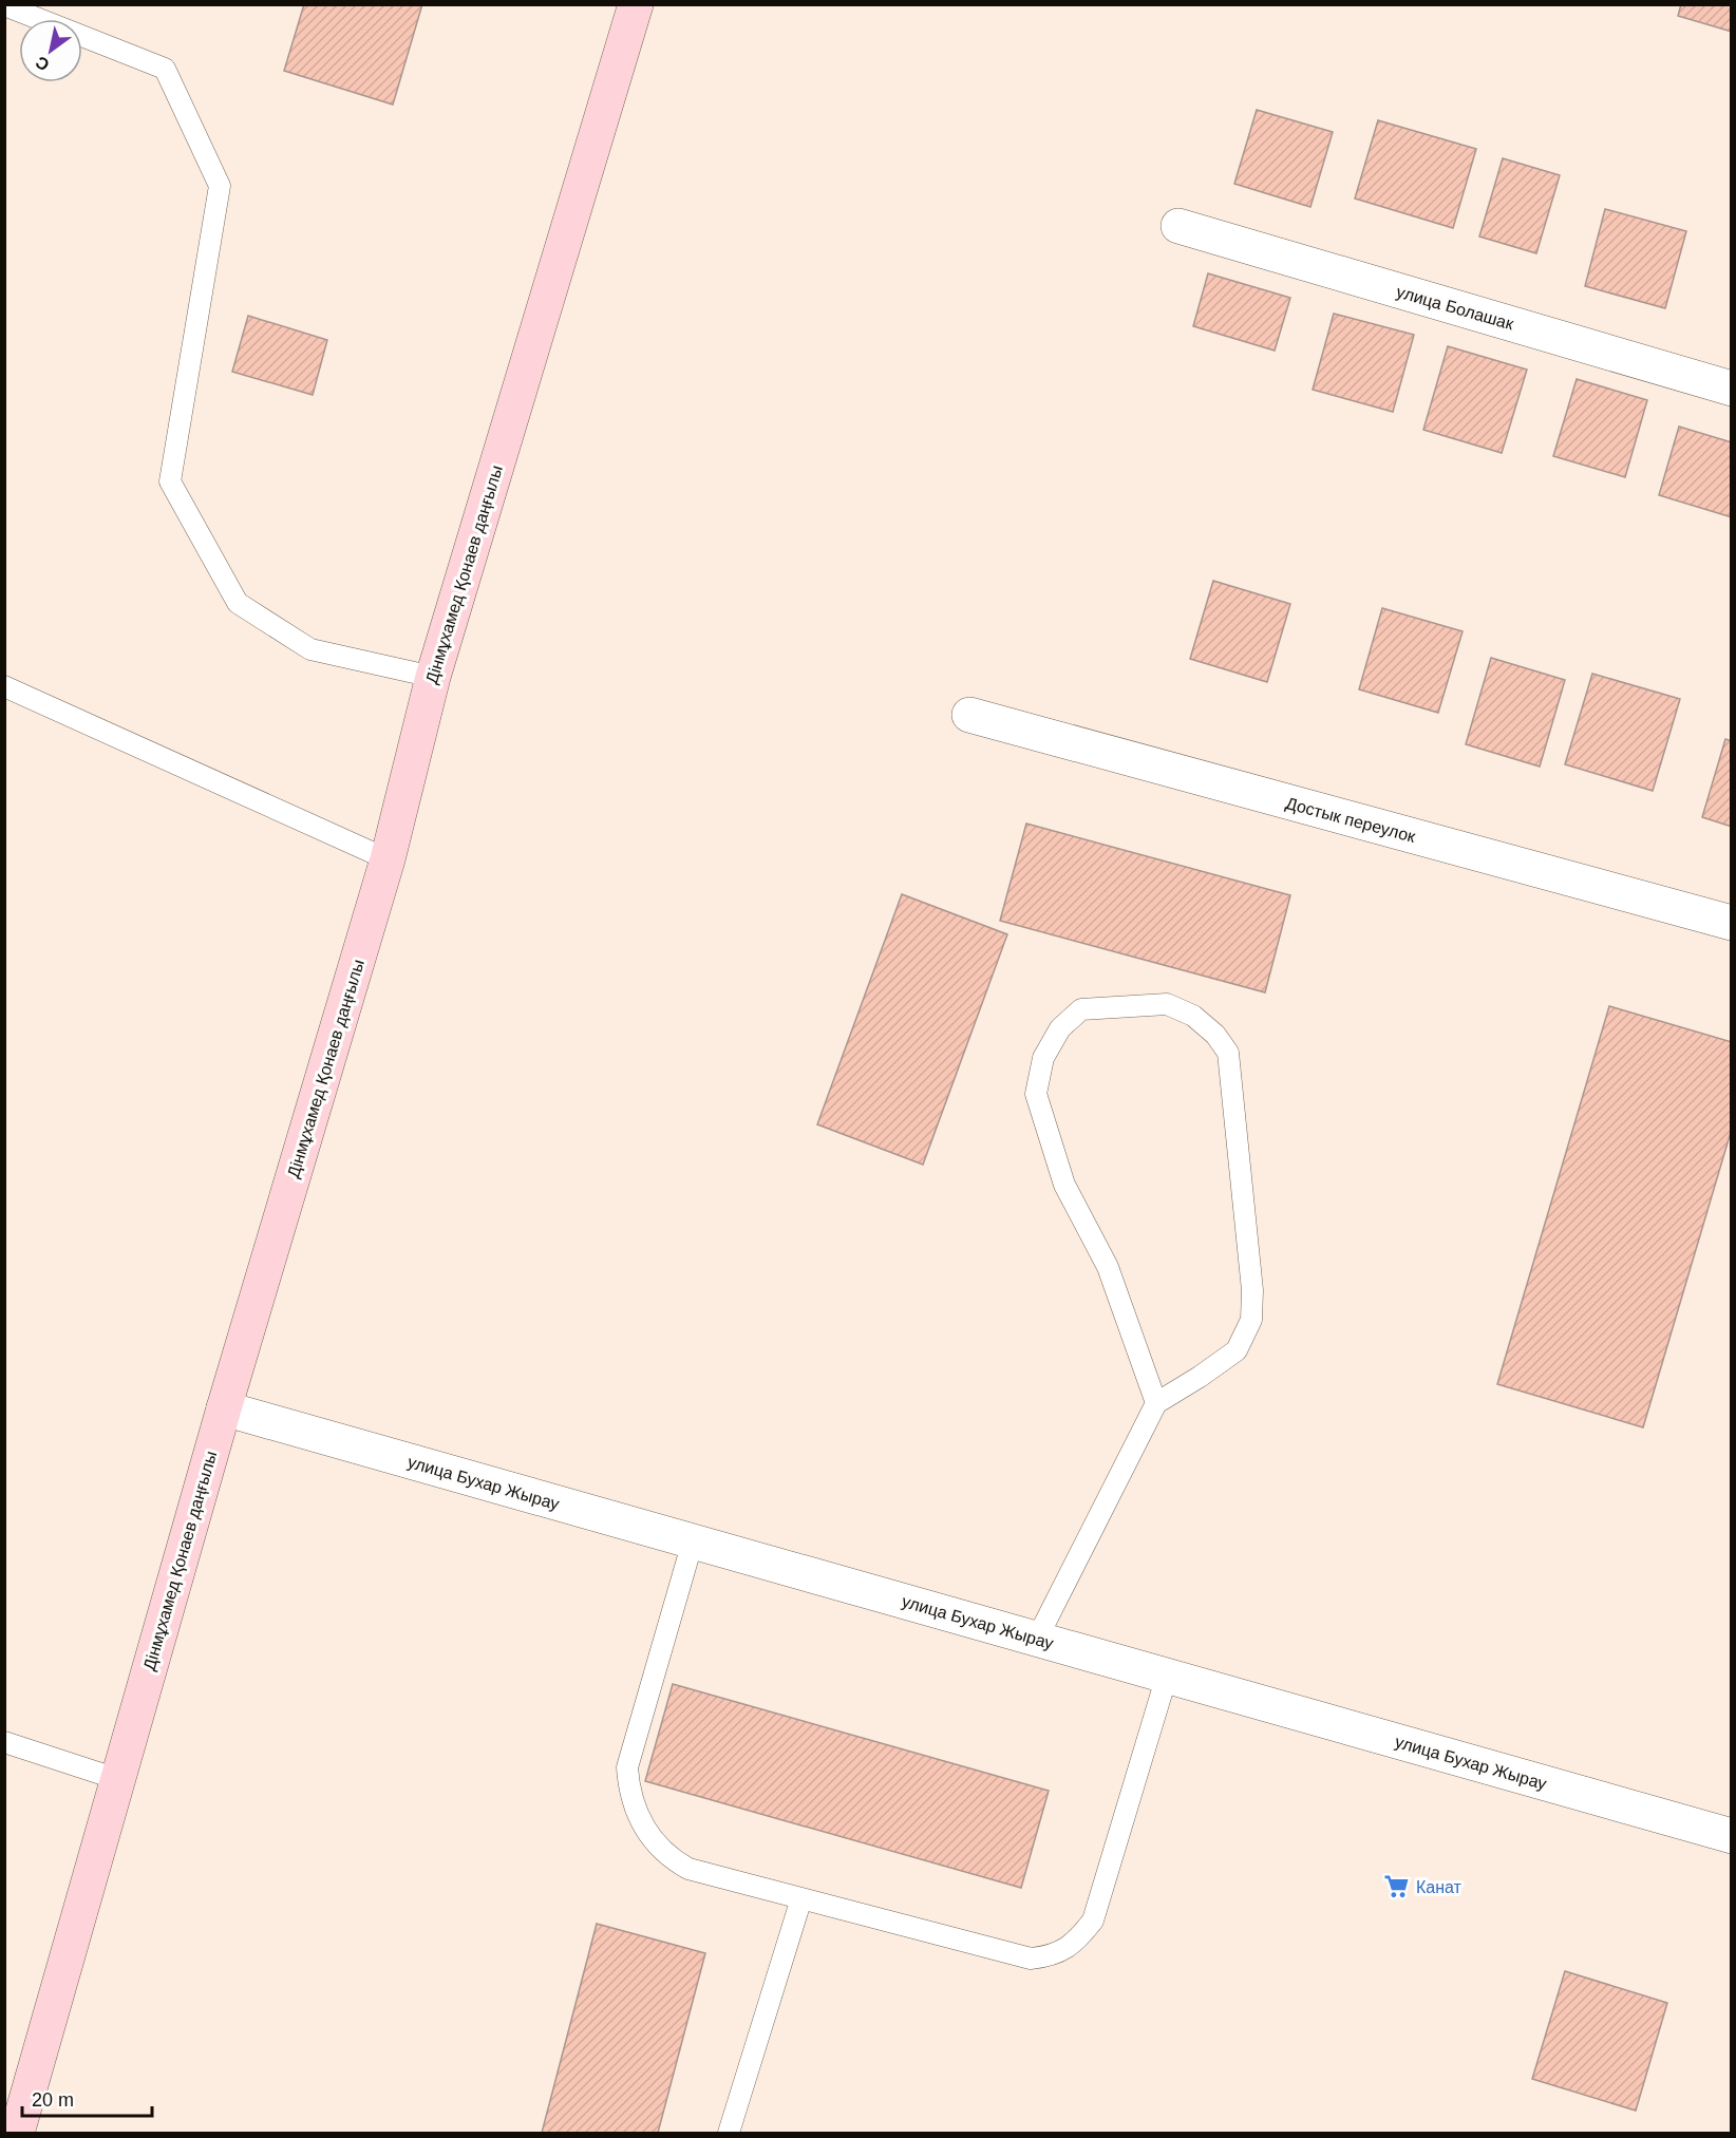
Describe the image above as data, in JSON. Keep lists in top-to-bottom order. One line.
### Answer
{"streets":{"street":["улица Болашак","Дінмұхамед Қонаев даңғылы","Достык переулок","улица Бухар Жырау"]},"crossings":[["Дінмұхамед Қонаев даңғылы","улица Бухар Жырау"]],"places":{"supermarket":["Канат"]},"scale_bar":"20 m","north":"bottom left"}
